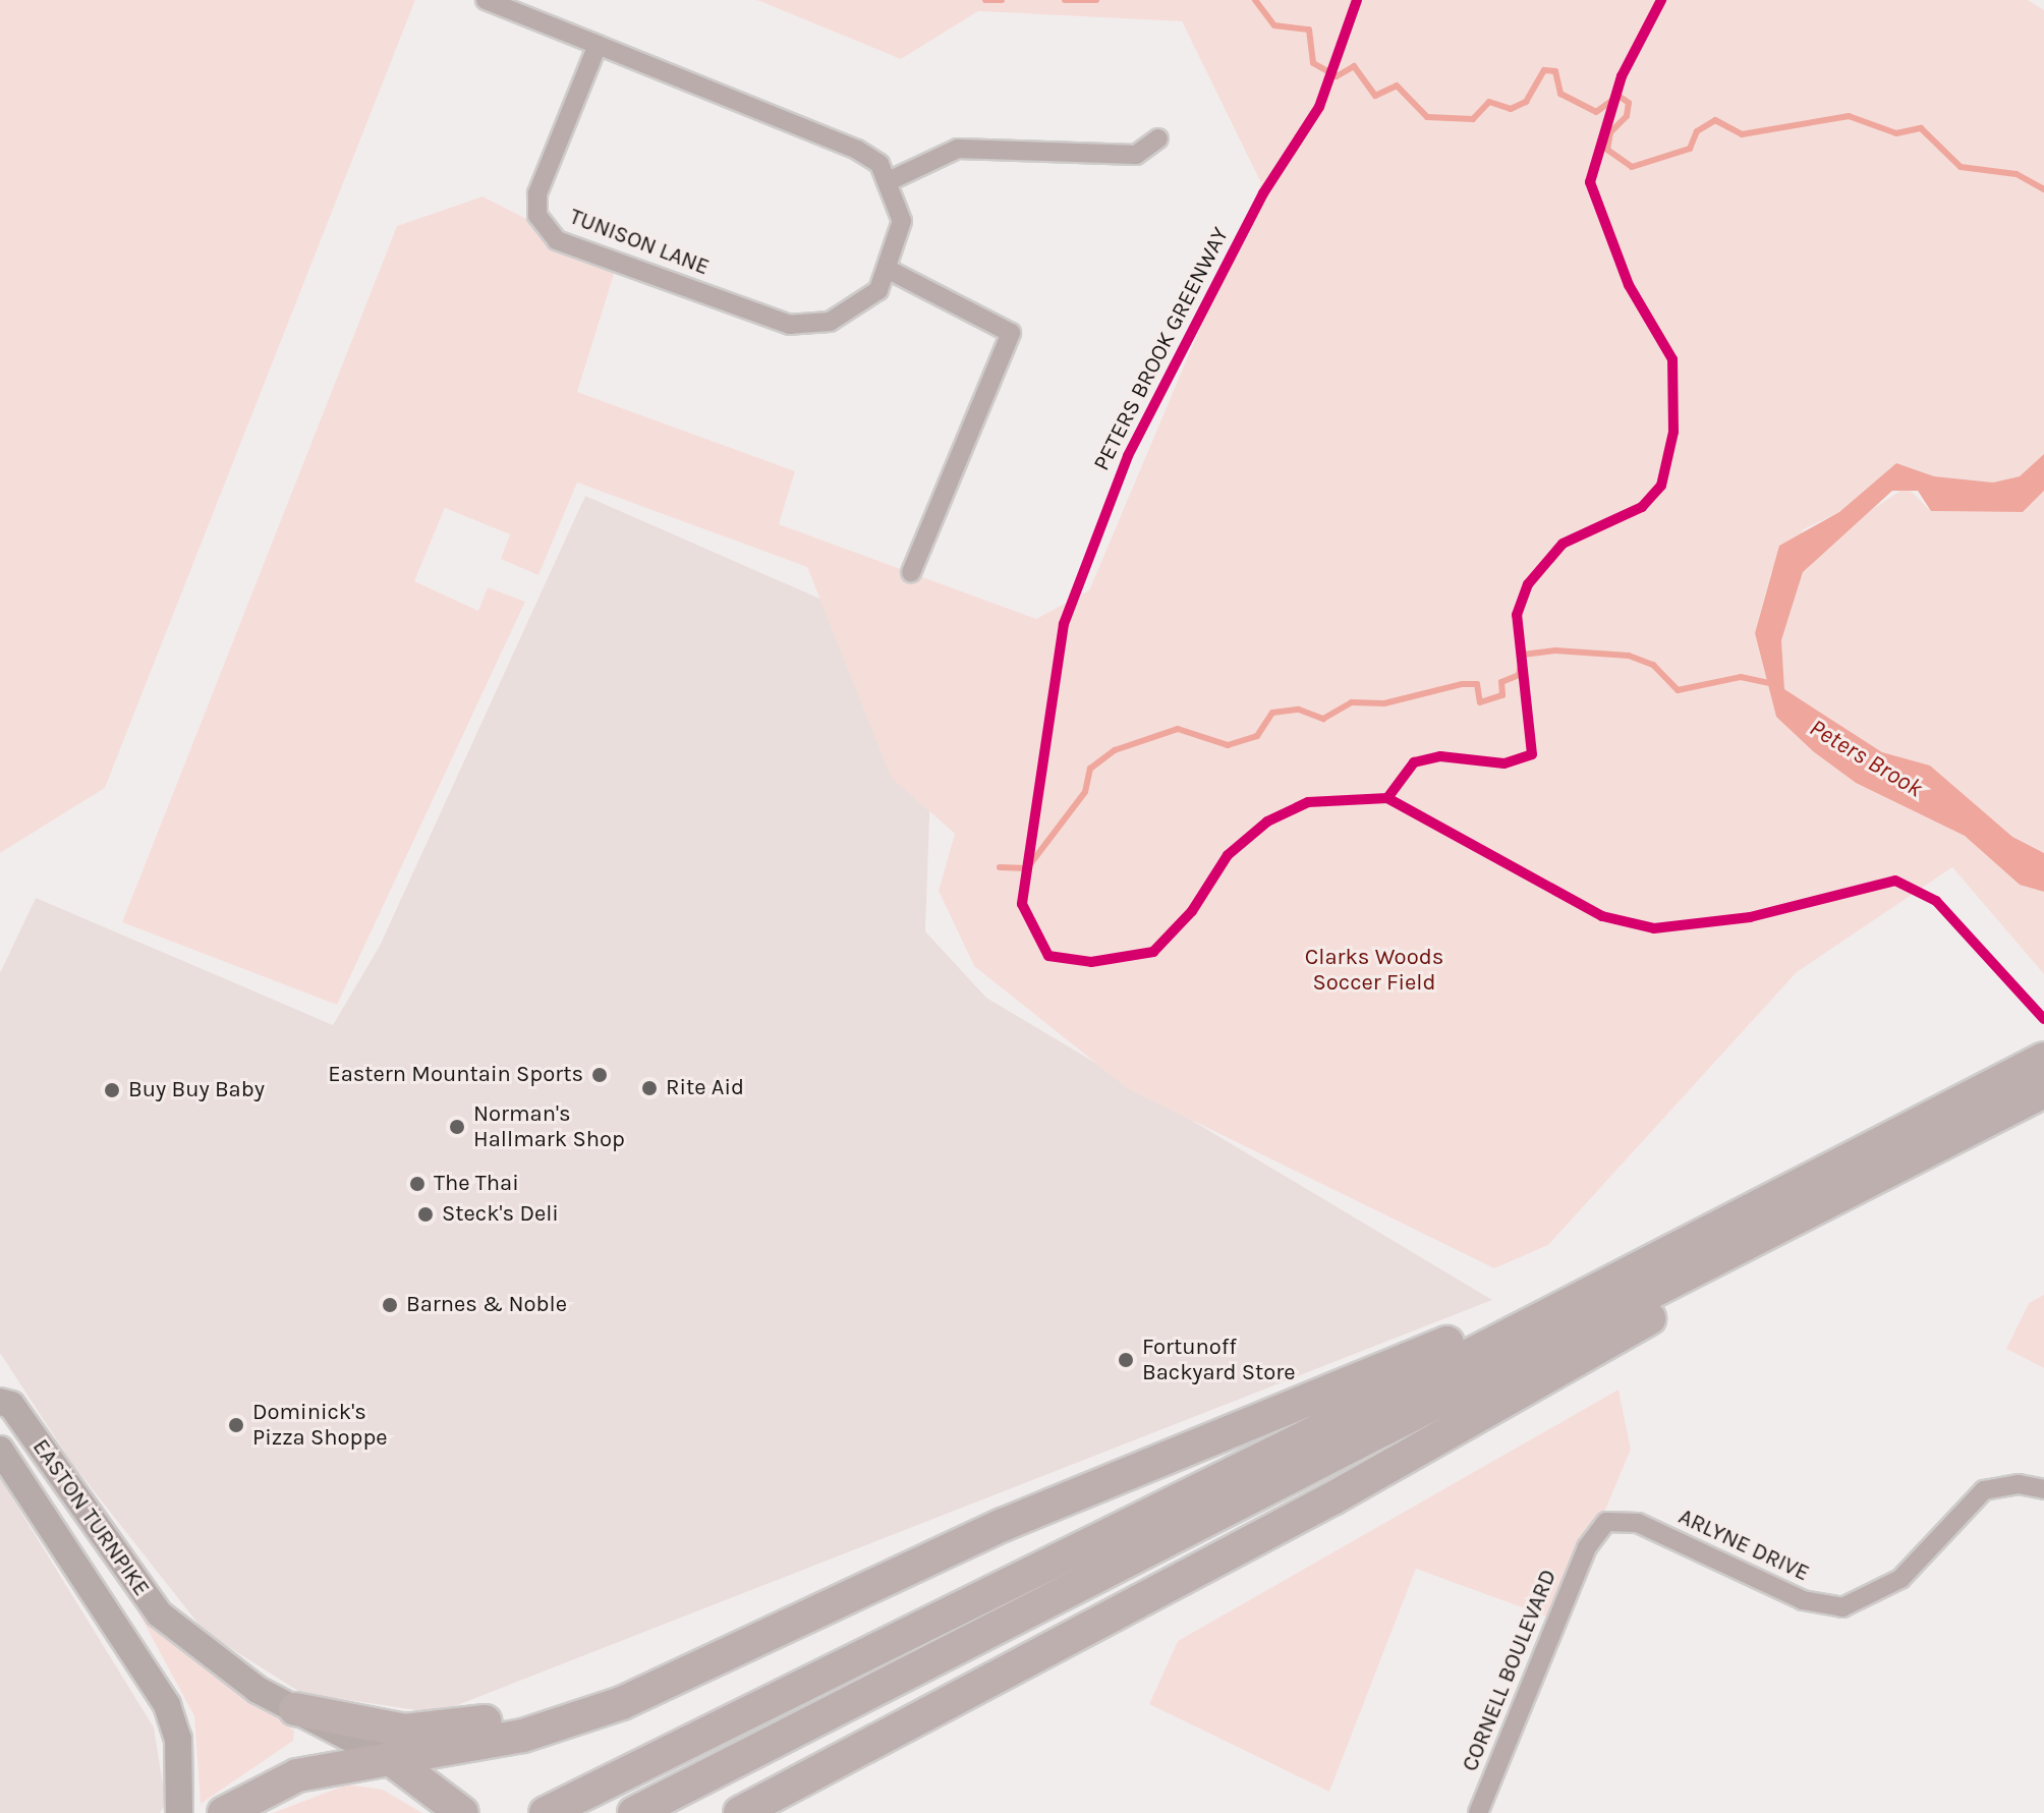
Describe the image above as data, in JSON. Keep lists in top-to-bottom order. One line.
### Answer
{"streets":{"main road":["EASTON TURNPIKE"],"street":["TUNISON LANE","ARLYNE DRIVE","CORNELL BOULEVARD"],"cycle path":["PETERS BROOK GREENWAY"]},"crossings":[["ARLYNE DRIVE","CORNELL BOULEVARD"]],"water":["Peters Brook"],"parks":["Clarks Woods Soccer Field"],"places":["Eastern Mountain Sports","Rite Aid","Buy Buy Baby","Norman's Hallmark Shop","The Thai","Steck's Deli","Barnes & Noble","Fortunoff Backyard Store","Dominick's Pizza Shoppe"]}
